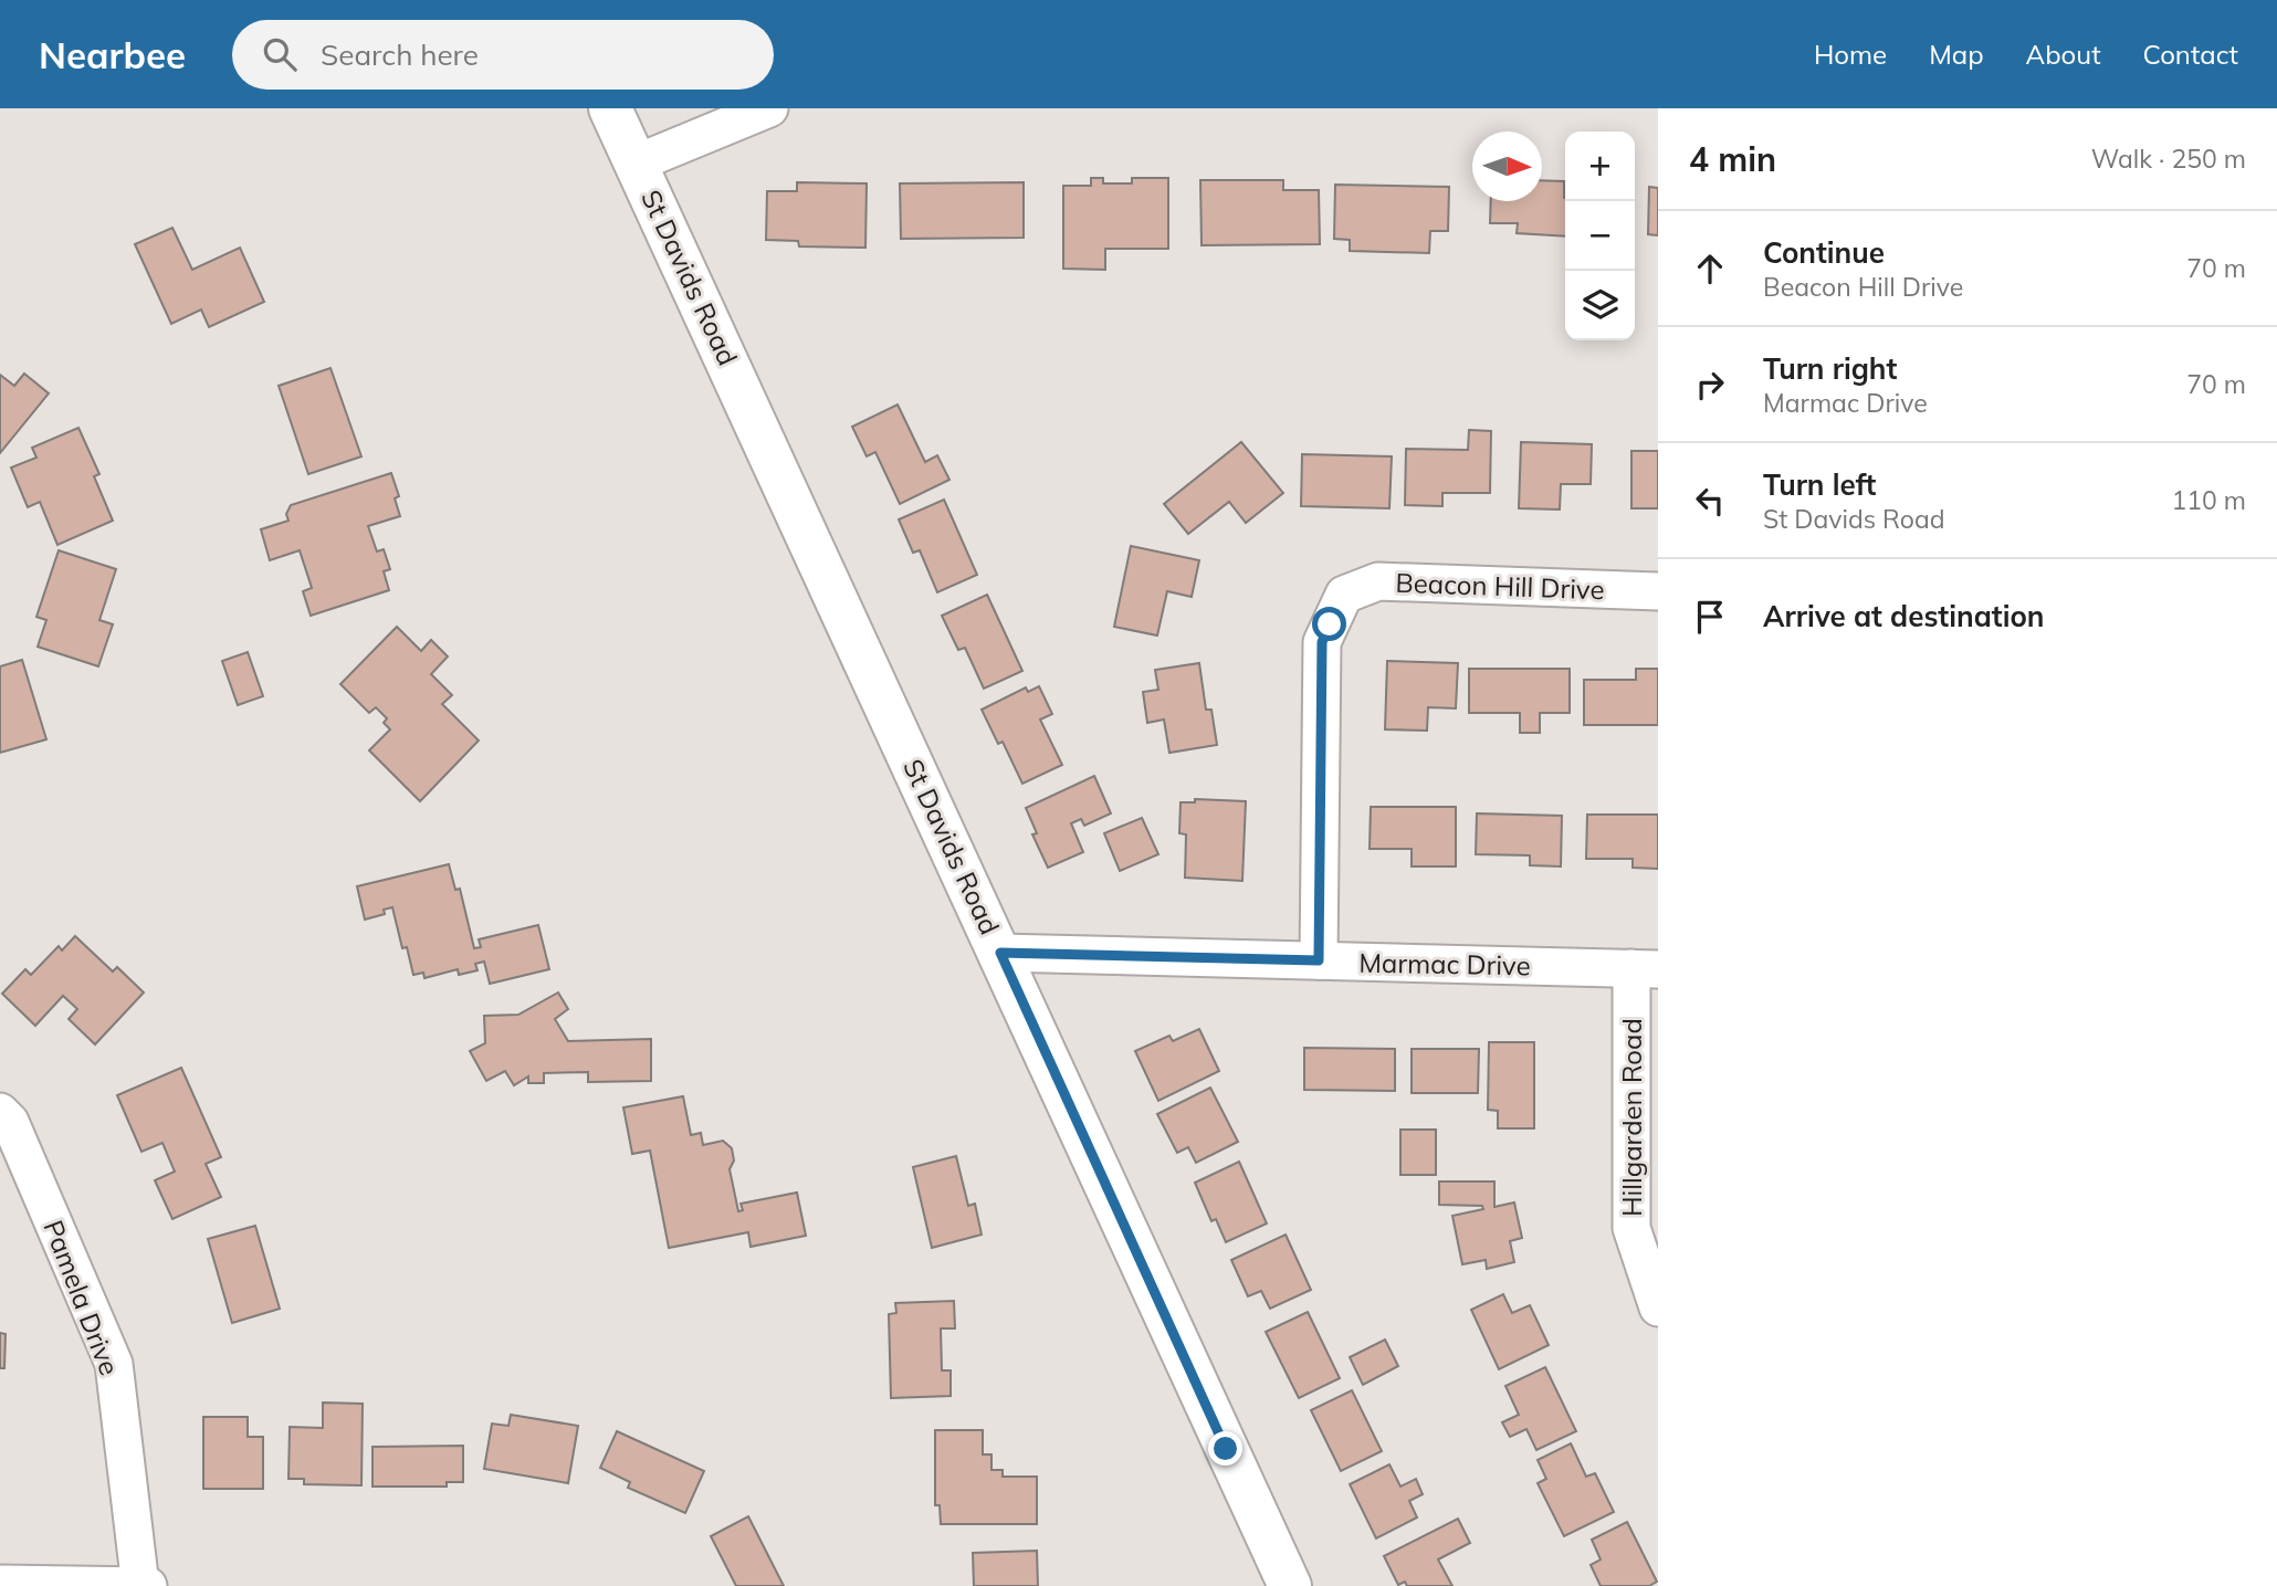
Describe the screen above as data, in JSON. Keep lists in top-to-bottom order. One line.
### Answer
{"streets":{"main road":["St Davids Road"],"street":["Beacon Hill Drive","Marmac Drive","Hillgarden Road","Pamela Drive"]},"crossings":[["St Davids Road","Marmac Drive"],["Beacon Hill Drive","Marmac Drive"],["Marmac Drive","Hillgarden Road"]],"north":"right","page":{"header":"Nearbee","search":"Search here","nav":["Home","Map","About","Contact"],"heading":["4 min","Walk · 250 m"],"map_buttons":["+","−"],"list":[["Continue","Beacon Hill Drive","70 m"],["Turn right","Marmac Drive","70 m"],["Turn left","St Davids Road","110 m"],"Arrive at destination"]}}
